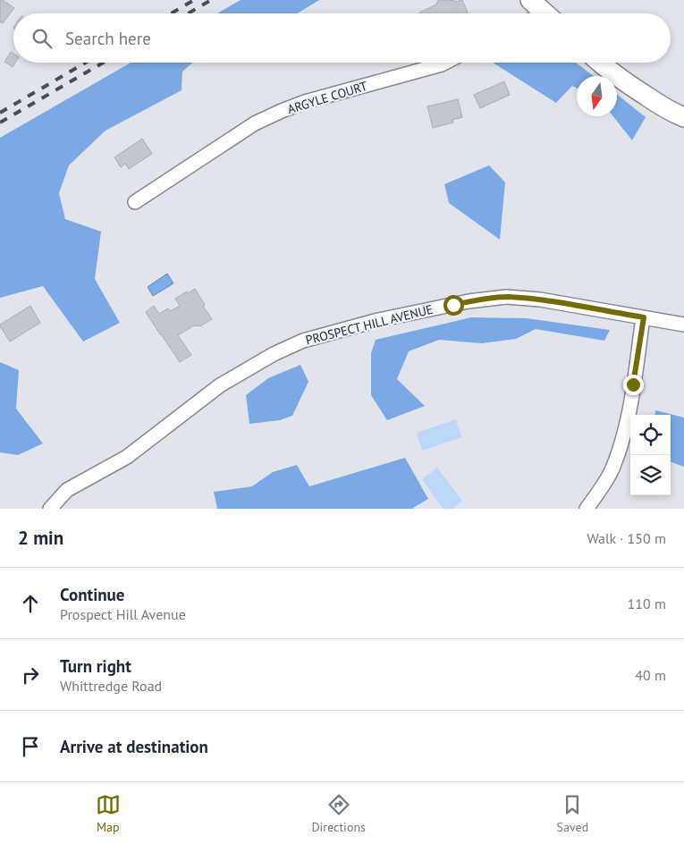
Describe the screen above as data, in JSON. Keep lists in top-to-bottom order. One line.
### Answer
{"streets":{"street":["ARGYLE COURT","PROSPECT HILL AVENUE"]},"north":"bottom","page":{"search":"Search here","heading":["2 min","Walk · 150 m"],"list":[["Continue","Prospect Hill Avenue","110 m"],["Turn right","Whittredge Road","40 m"],"Arrive at destination"],"nav":["Map","Directions","Saved"]}}
